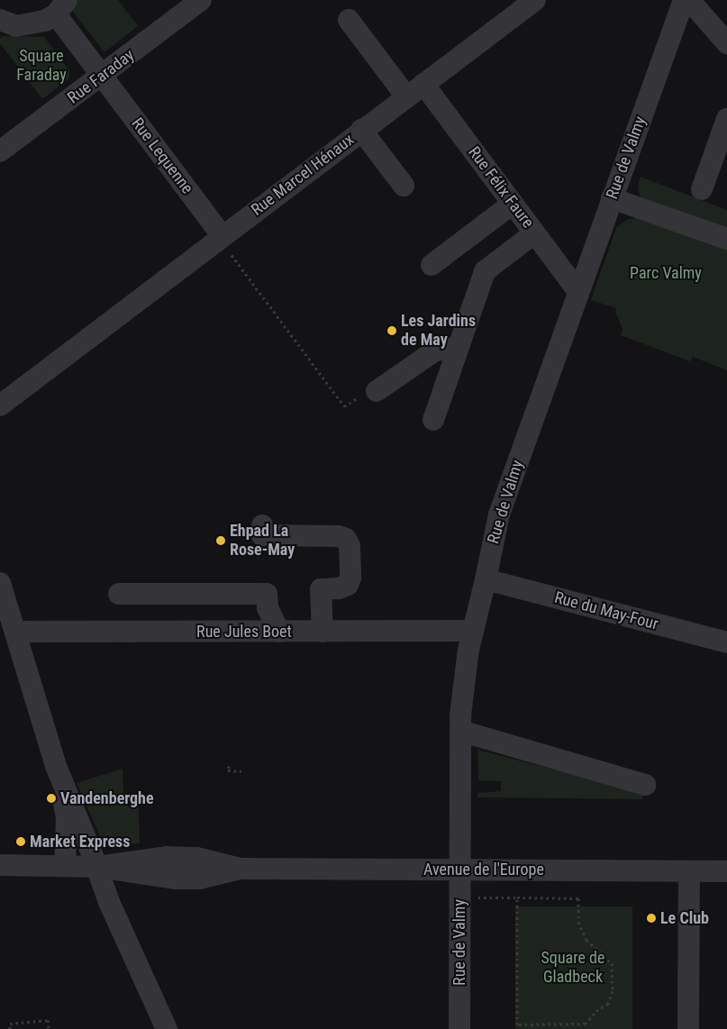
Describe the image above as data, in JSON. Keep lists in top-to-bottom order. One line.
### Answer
{"streets":{"street":["Rue Faraday","Rue Lequenne","Rue de Valmy","Rue Marcel Hénaux","Rue Félix Faure","Rue du May-Four","Rue Jules Boet","Avenue de l'Europe"]},"crossings":[["Rue Faraday","Rue Lequenne"],["Rue Lequenne","Rue Marcel Hénaux"],["Rue de Valmy","Rue Félix Faure"],["Rue de Valmy","Rue du May-Four"],["Rue de Valmy","Rue Jules Boet"],["Rue de Valmy","Avenue de l'Europe"],["Rue Marcel Hénaux","Rue Félix Faure"]],"parks":["Square Faraday","Parc Valmy","Square de Gladbeck"],"places":["Les Jardins de May","Ehpad La Rose-May","Vandenberghe","Market Express","Le Club"]}
